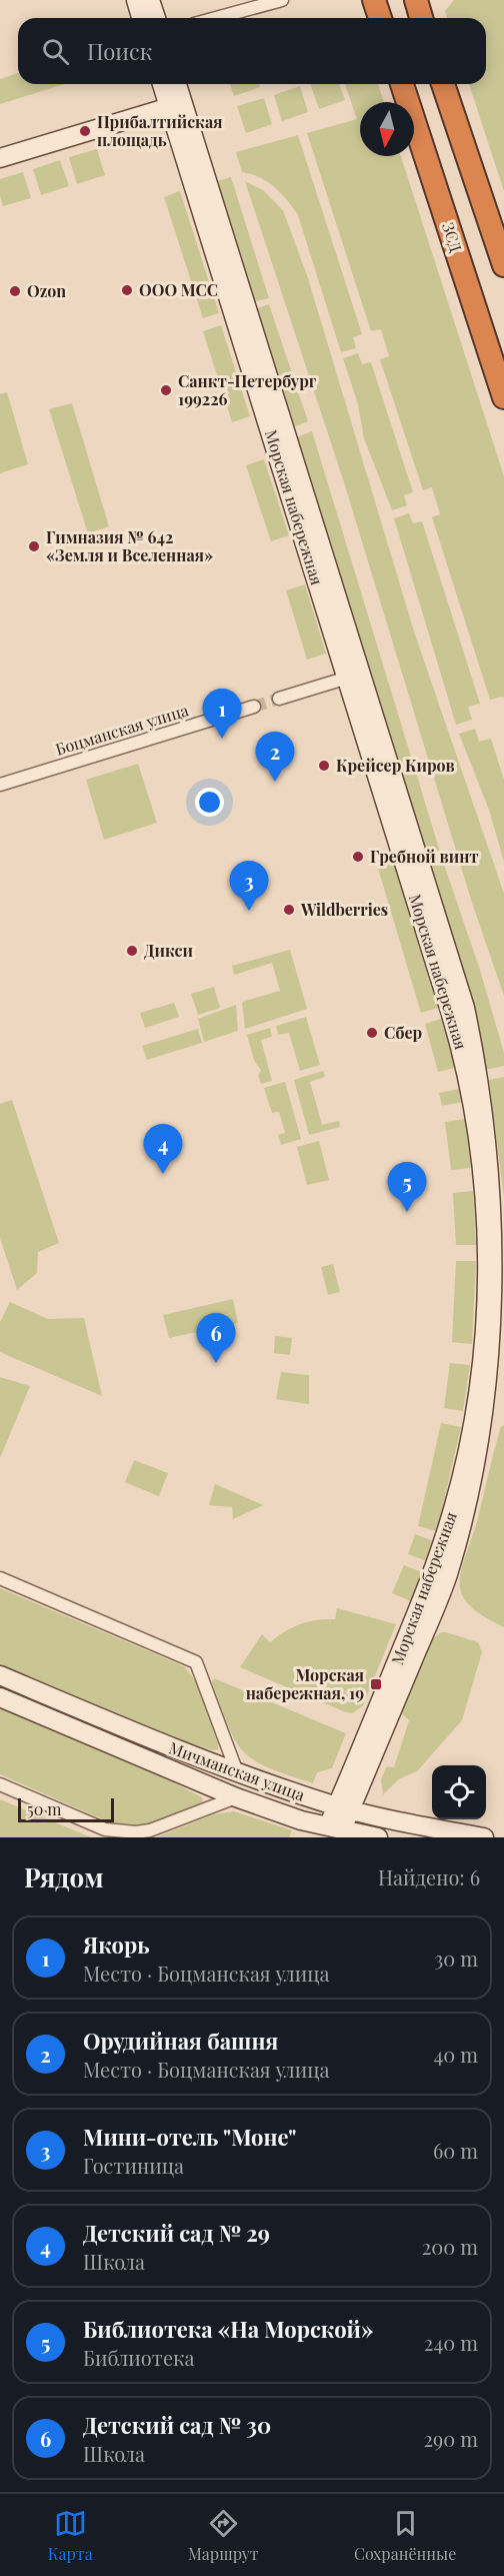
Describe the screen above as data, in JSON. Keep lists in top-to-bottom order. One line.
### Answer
{"streets":{"highway":["ЗСД"],"street":["Морская набережная","Боцманская улица","Мичманская улица"]},"crossings":[["Морская набережная","Мичманская улица"]],"places":{"other":["Прибалтийская площадь","ООО МСС","Ozon","Санкт-Петербург 199226","Гимназия № 642 «Земля и Вселенная»","Крейсер Киров","Гребной винт","Wildberries","Дикси","Сбер"],"transit":["Морская набережная, 19"]},"scale_bar":"50 m","north":"bottom","page":{"search":"Поиск","pins":["1","2","3","4","5","6"],"scale":"50 m","heading":["Рядом","Найдено: 6"],"list":[{"mark":"1","name":"Якорь","note":"Место · Боцманская улица","value":"30 m"},{"mark":"2","name":"Орудийная башня","note":"Место · Боцманская улица","value":"40 m"},{"mark":"3","name":"Мини-отель \"Моне\"","note":"Гостиница","value":"60 m"},{"mark":"4","name":"Детский сад № 29","note":"Школа","value":"200 m"},{"mark":"5","name":"Библиотека «На Морской»","note":"Библиотека","value":"240 m"},{"mark":"6","name":"Детский сад № 30","note":"Школа","value":"290 m"}],"nav":["Карта","Маршрут","Сохранённые"]}}
